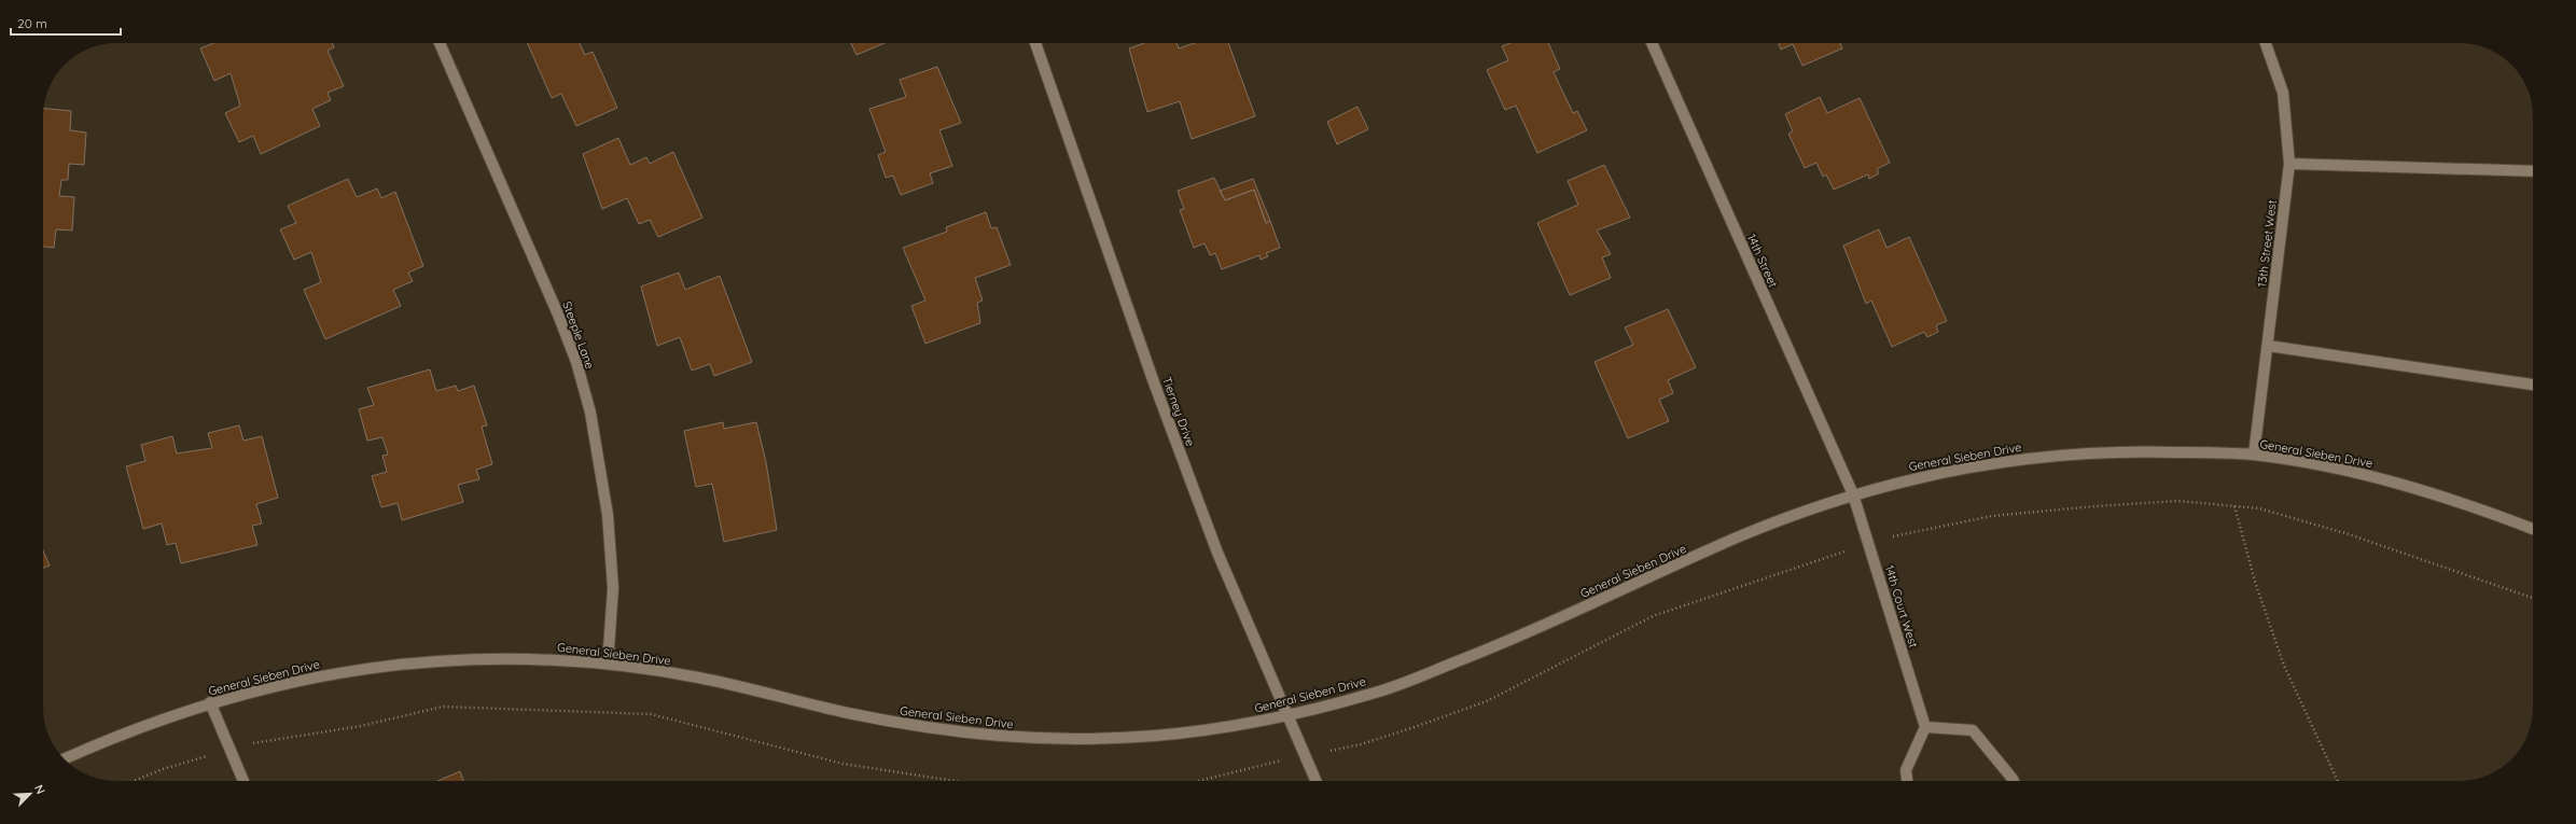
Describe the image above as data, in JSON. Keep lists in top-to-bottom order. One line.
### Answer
{"streets":{"street":["13th Street West","14th Street","Steeple Lane","Tierney Drive","General Sieben Drive","14th Court West"]},"crossings":[["13th Street West","General Sieben Drive"],["14th Street","General Sieben Drive"],["14th Street","14th Court West"],["Steeple Lane","General Sieben Drive"],["Tierney Drive","General Sieben Drive"],["General Sieben Drive","14th Court West"]],"scale_bar":"20 m","north":"top right"}
